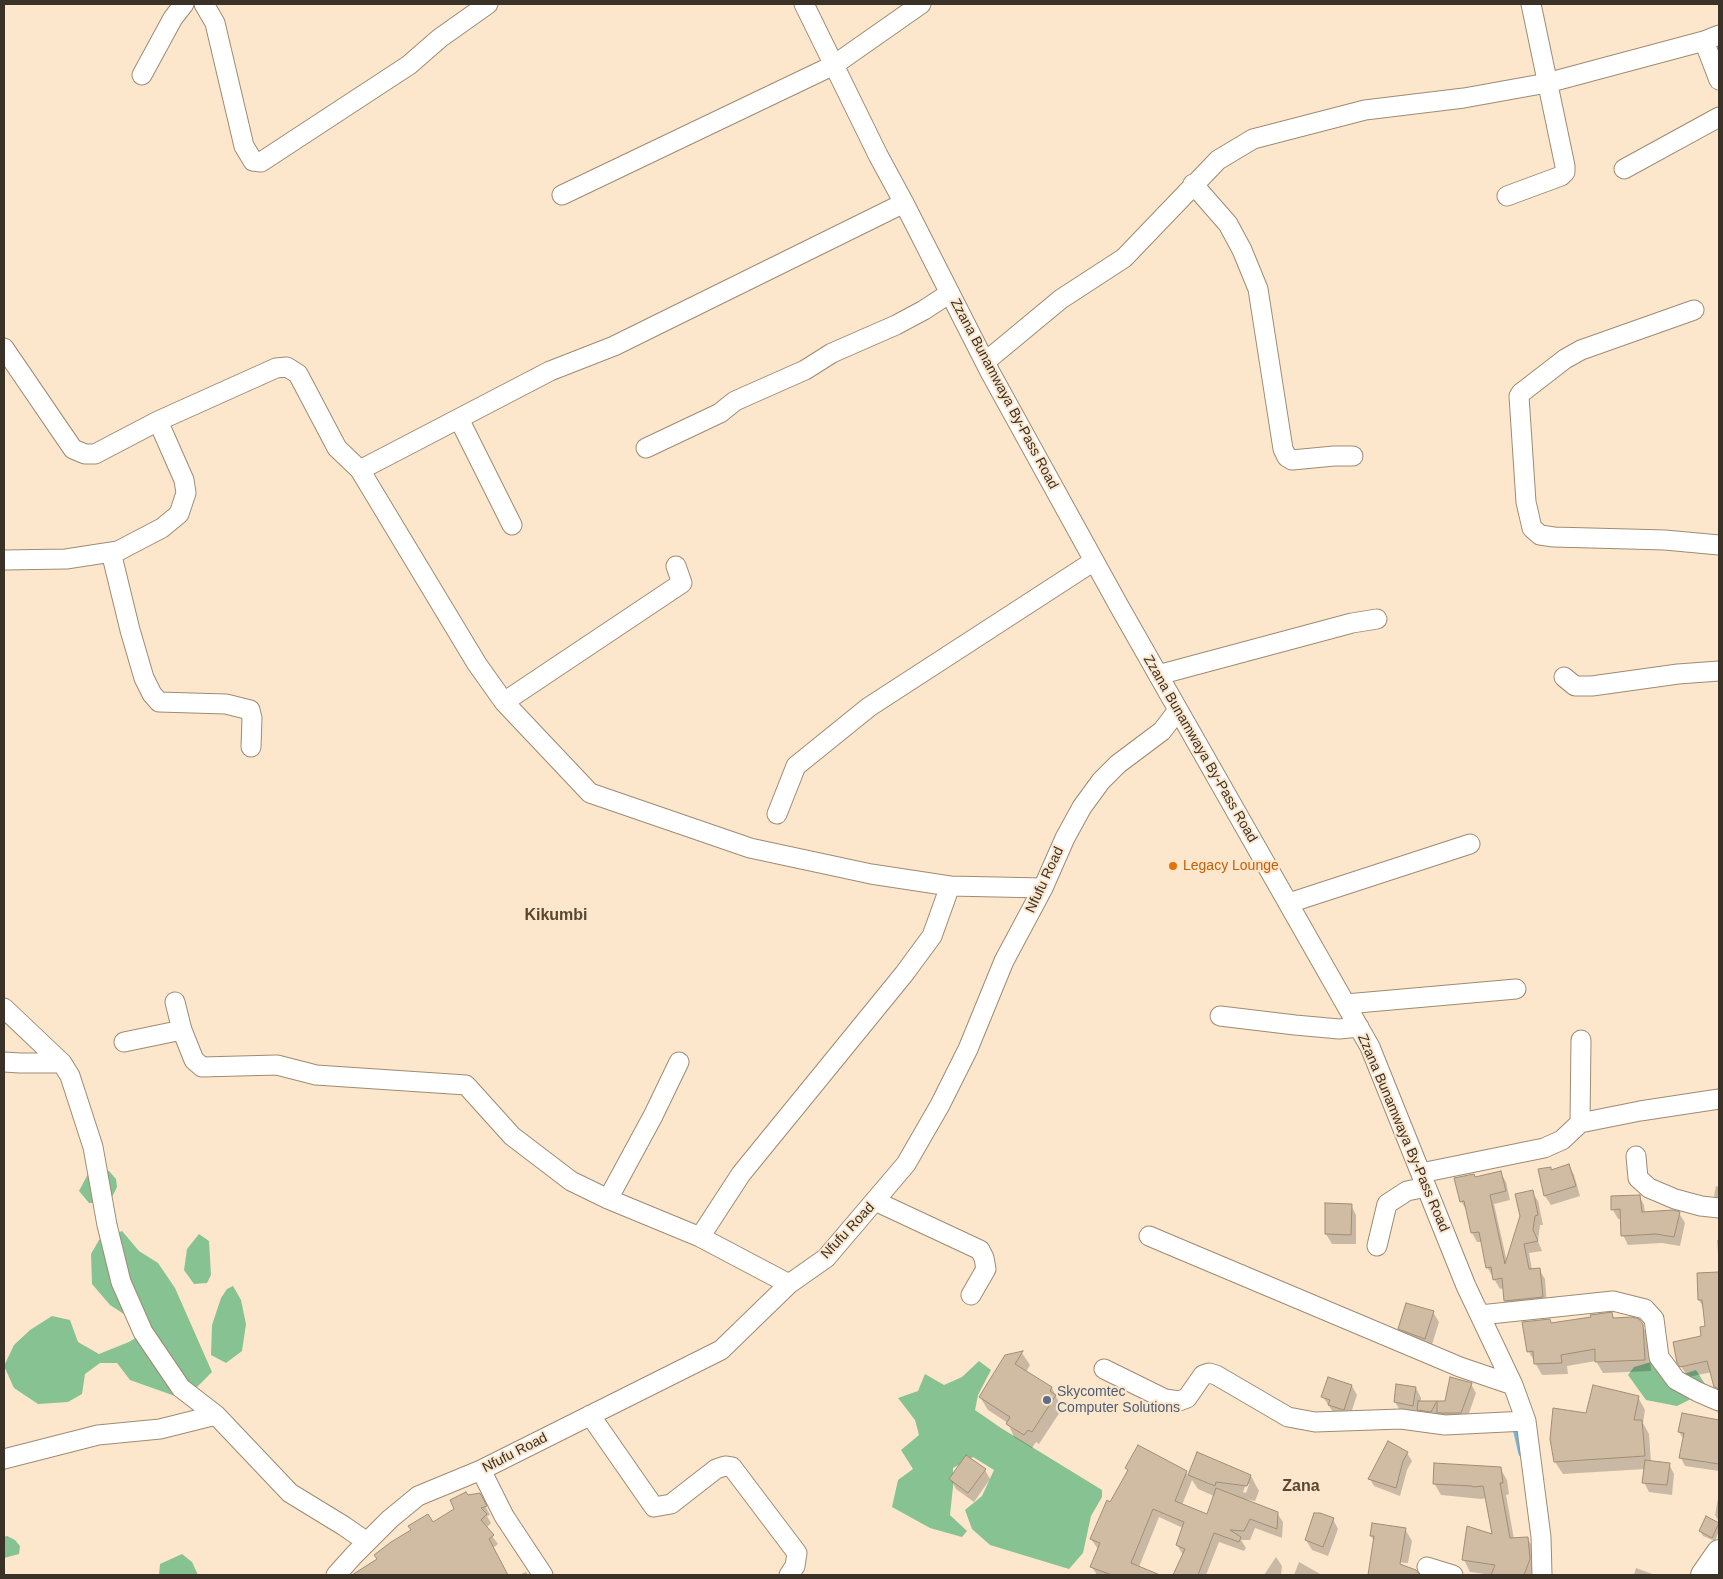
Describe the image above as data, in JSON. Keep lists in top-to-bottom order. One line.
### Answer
{"streets":{"street":["Zzana Bunamwaya By-Pass Road","Nfufu Road"]},"crossings":[["Zzana Bunamwaya By-Pass Road","Nfufu Road"]],"districts":["Kikumbi","Zana"],"places":["Legacy Lounge","Skycomtec Computer Solutions"]}
